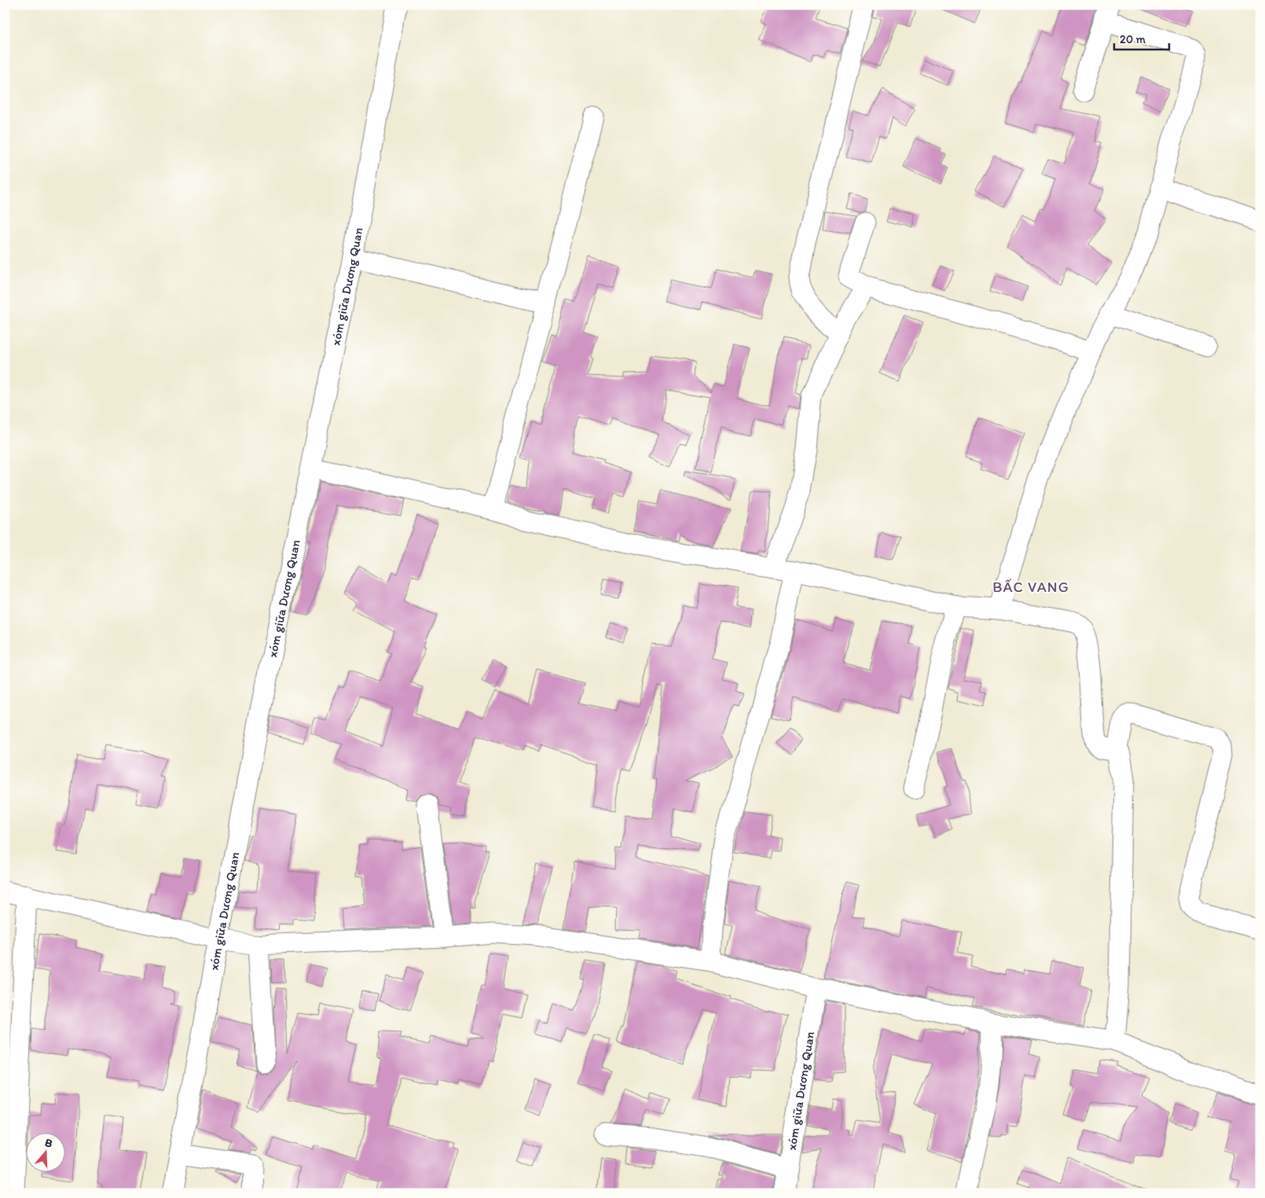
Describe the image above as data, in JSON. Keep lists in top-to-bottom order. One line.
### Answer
{"streets":{"street":["xóm giữa Dương Quan"]},"districts":["BẤC VANG"],"scale_bar":"20 m","north":"top"}
